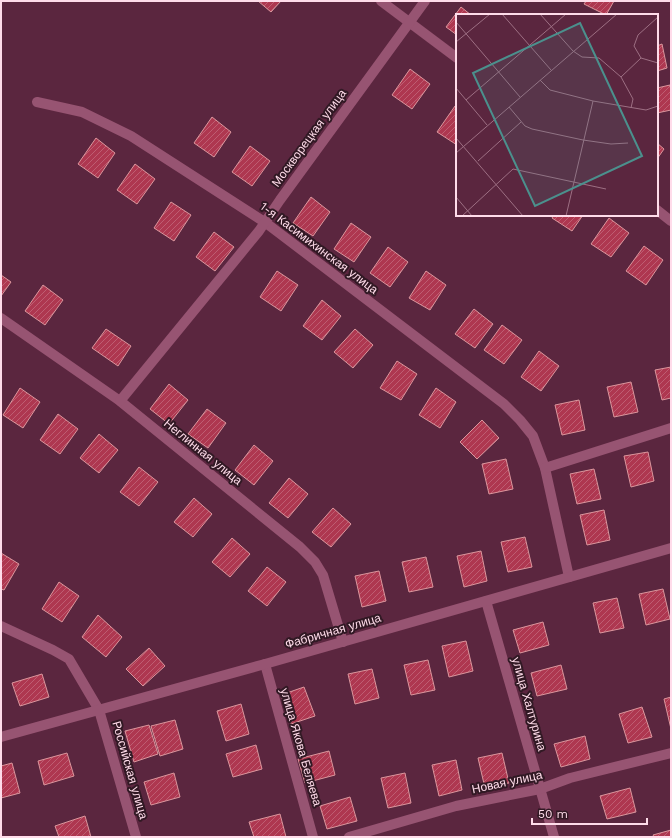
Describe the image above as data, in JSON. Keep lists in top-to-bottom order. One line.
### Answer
{"streets":{"street":["Москворецкая улица","1-я Касимихинская улица","Неглинная улица","Фабричная улица","улица Халтурина","улица Якова Беляева","Российская улица","Новая улица"]},"crossings":[["Москворецкая улица","1-я Касимихинская улица"],["Москворецкая улица","Неглинная улица"],["1-я Касимихинская улица","Фабричная улица"],["Неглинная улица","Фабричная улица"],["Фабричная улица","улица Халтурина"],["Фабричная улица","улица Якова Беляева"],["Фабричная улица","Российская улица"],["улица Халтурина","Новая улица"]],"scale_bar":"50 m"}
